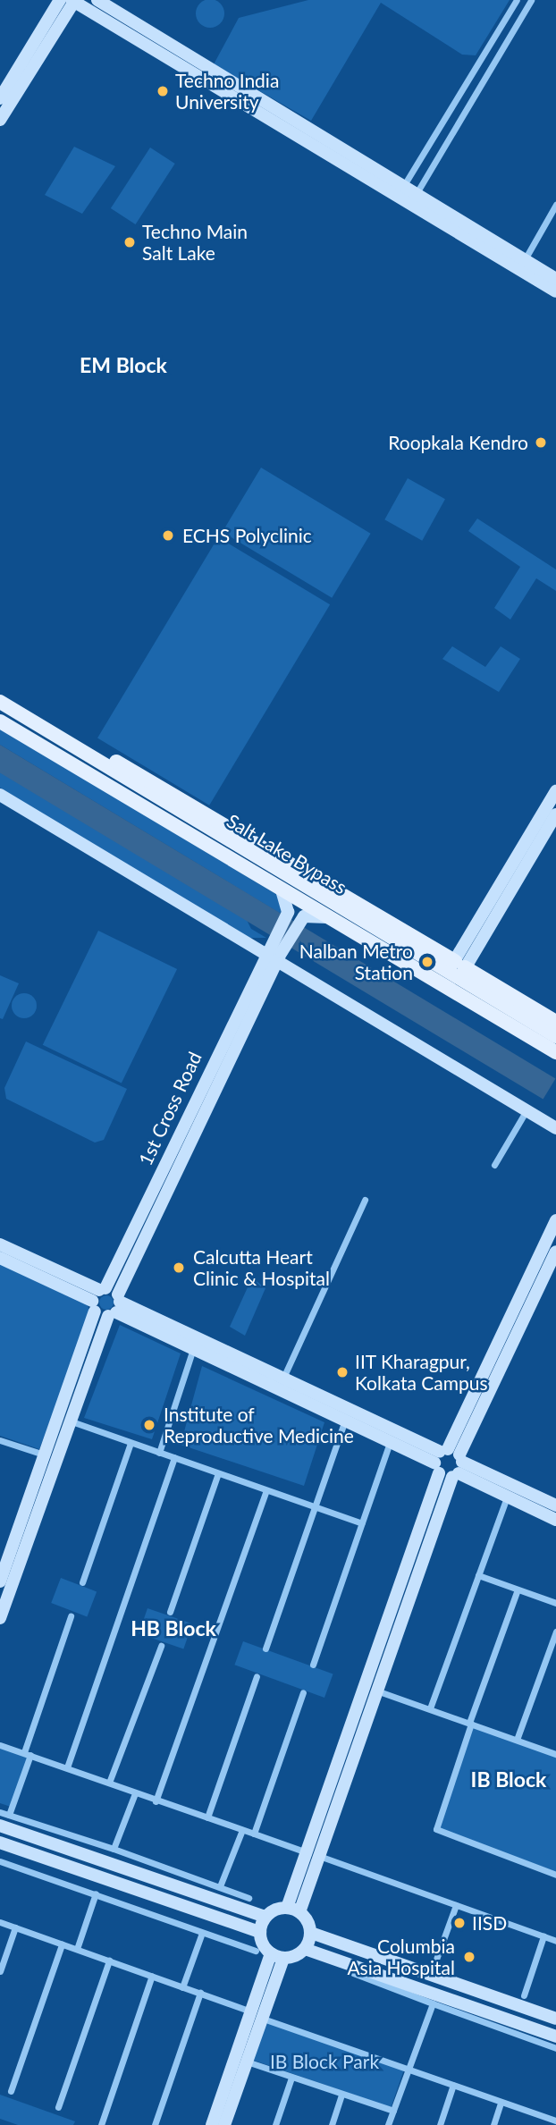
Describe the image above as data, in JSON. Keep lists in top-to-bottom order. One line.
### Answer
{"streets":{"main road":["Salt Lake Bypass"],"street":["1st Cross Road"]},"crossings":[["Salt Lake Bypass","1st Cross Road"]],"districts":["EM Block","HB Block","IB Block"],"parks":["IB Block Park"],"places":["Techno India University","Techno Main Salt Lake","Roopkala Kendro","ECHS Polyclinic","Nalban Metro Station","Calcutta Heart Clinic & Hospital","IIT Kharagpur, Kolkata Campus","Institute of Reproductive Medicine","IISD","Columbia Asia Hospital"]}
